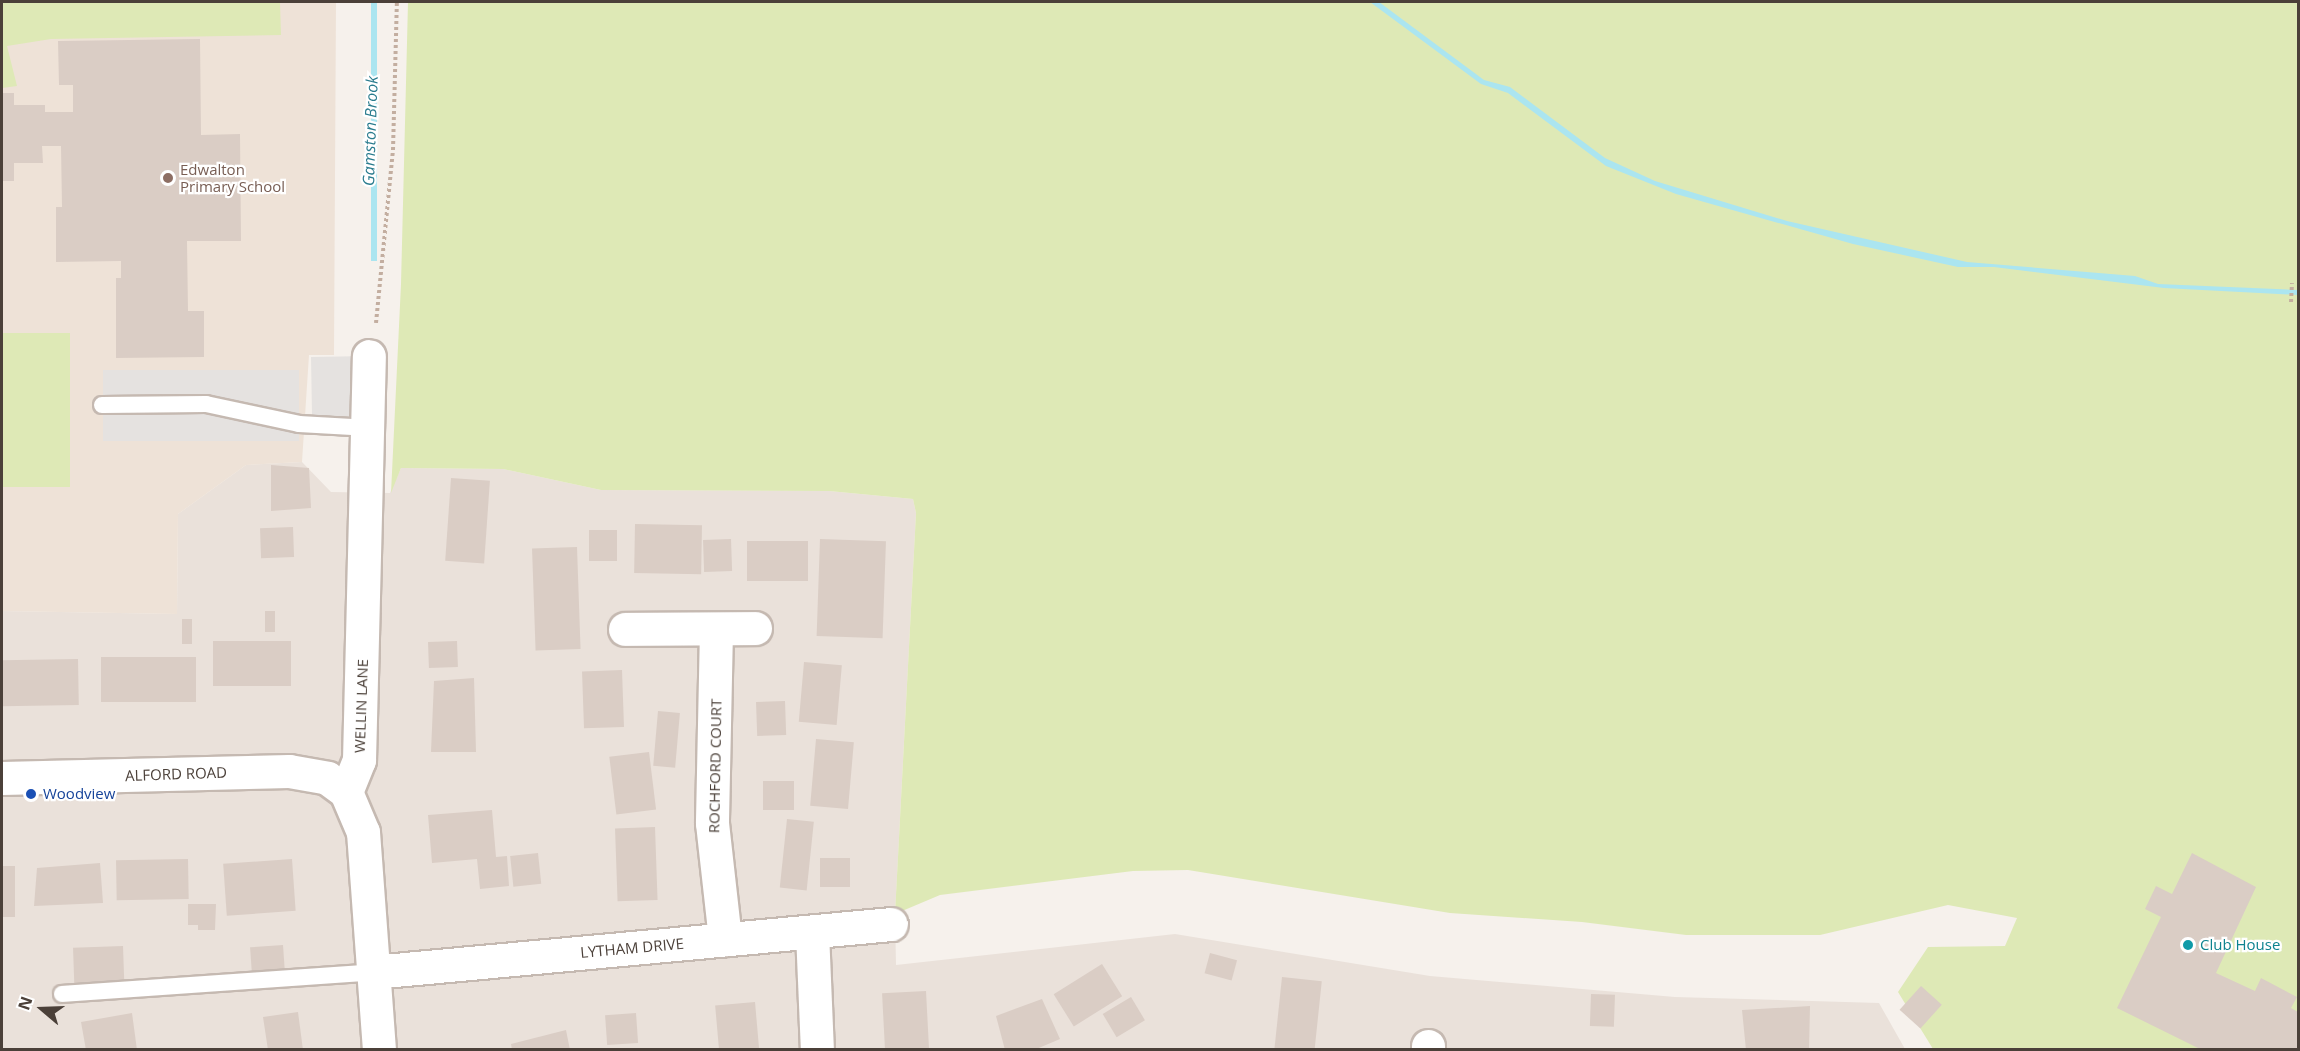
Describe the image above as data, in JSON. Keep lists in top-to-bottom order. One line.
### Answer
{"streets":{"street":["WELLIN LANE","ROCHFORD COURT","ALFORD ROAD","LYTHAM DRIVE"]},"crossings":[["WELLIN LANE","ALFORD ROAD"],["ROCHFORD COURT","LYTHAM DRIVE"]],"water":["Gamston Brook"],"places":["Edwalton Primary School","Woodview","Club House"],"north":"left"}
